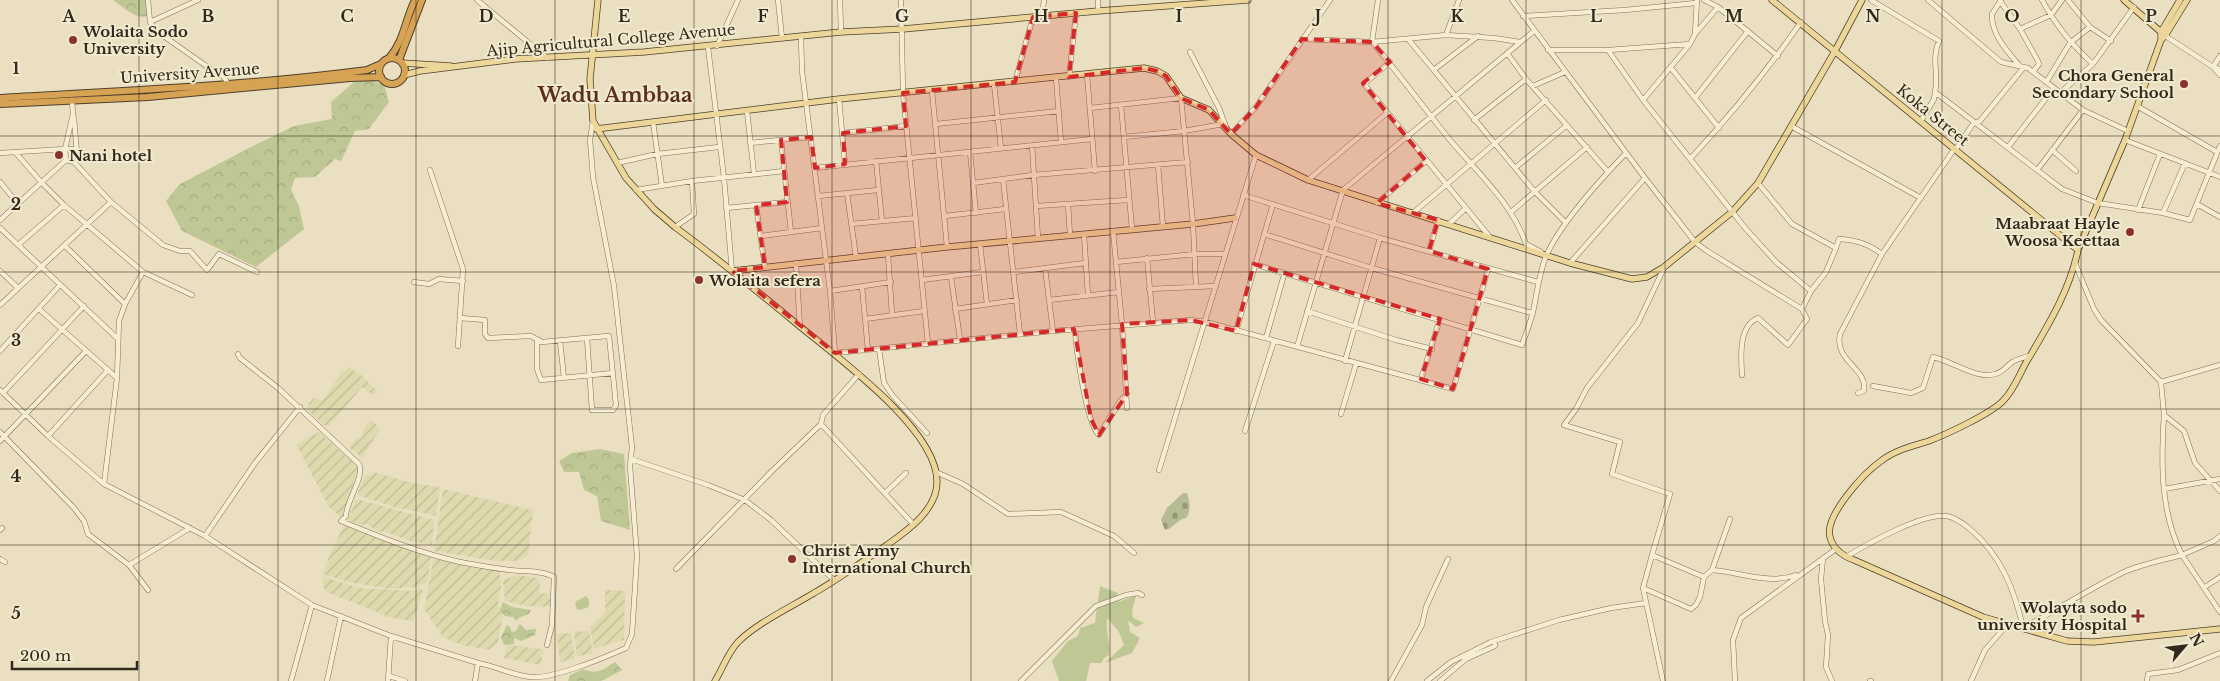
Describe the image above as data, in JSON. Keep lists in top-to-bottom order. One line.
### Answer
{"streets":{"highway":["University Avenue"],"main road":["Ajip Agricultural College Avenue","Koka Street"]},"districts":["Wadu Ambbaa"],"places":{"other":["Wolaita Sodo University","Chora General Secondary School","Nani hotel","Maabraat Hayle Woosa Keettaa","Wolaita sefera","Christ Army International Church"],"health":["Wolayta sodo university Hospital"]},"scale_bar":"200 m","north":"top right","grid":{"columns":["A","B","C","D","E","F","G","H","I","J","K","L","M","N","O","P"],"rows":["1","2","3","4","5"]}}
